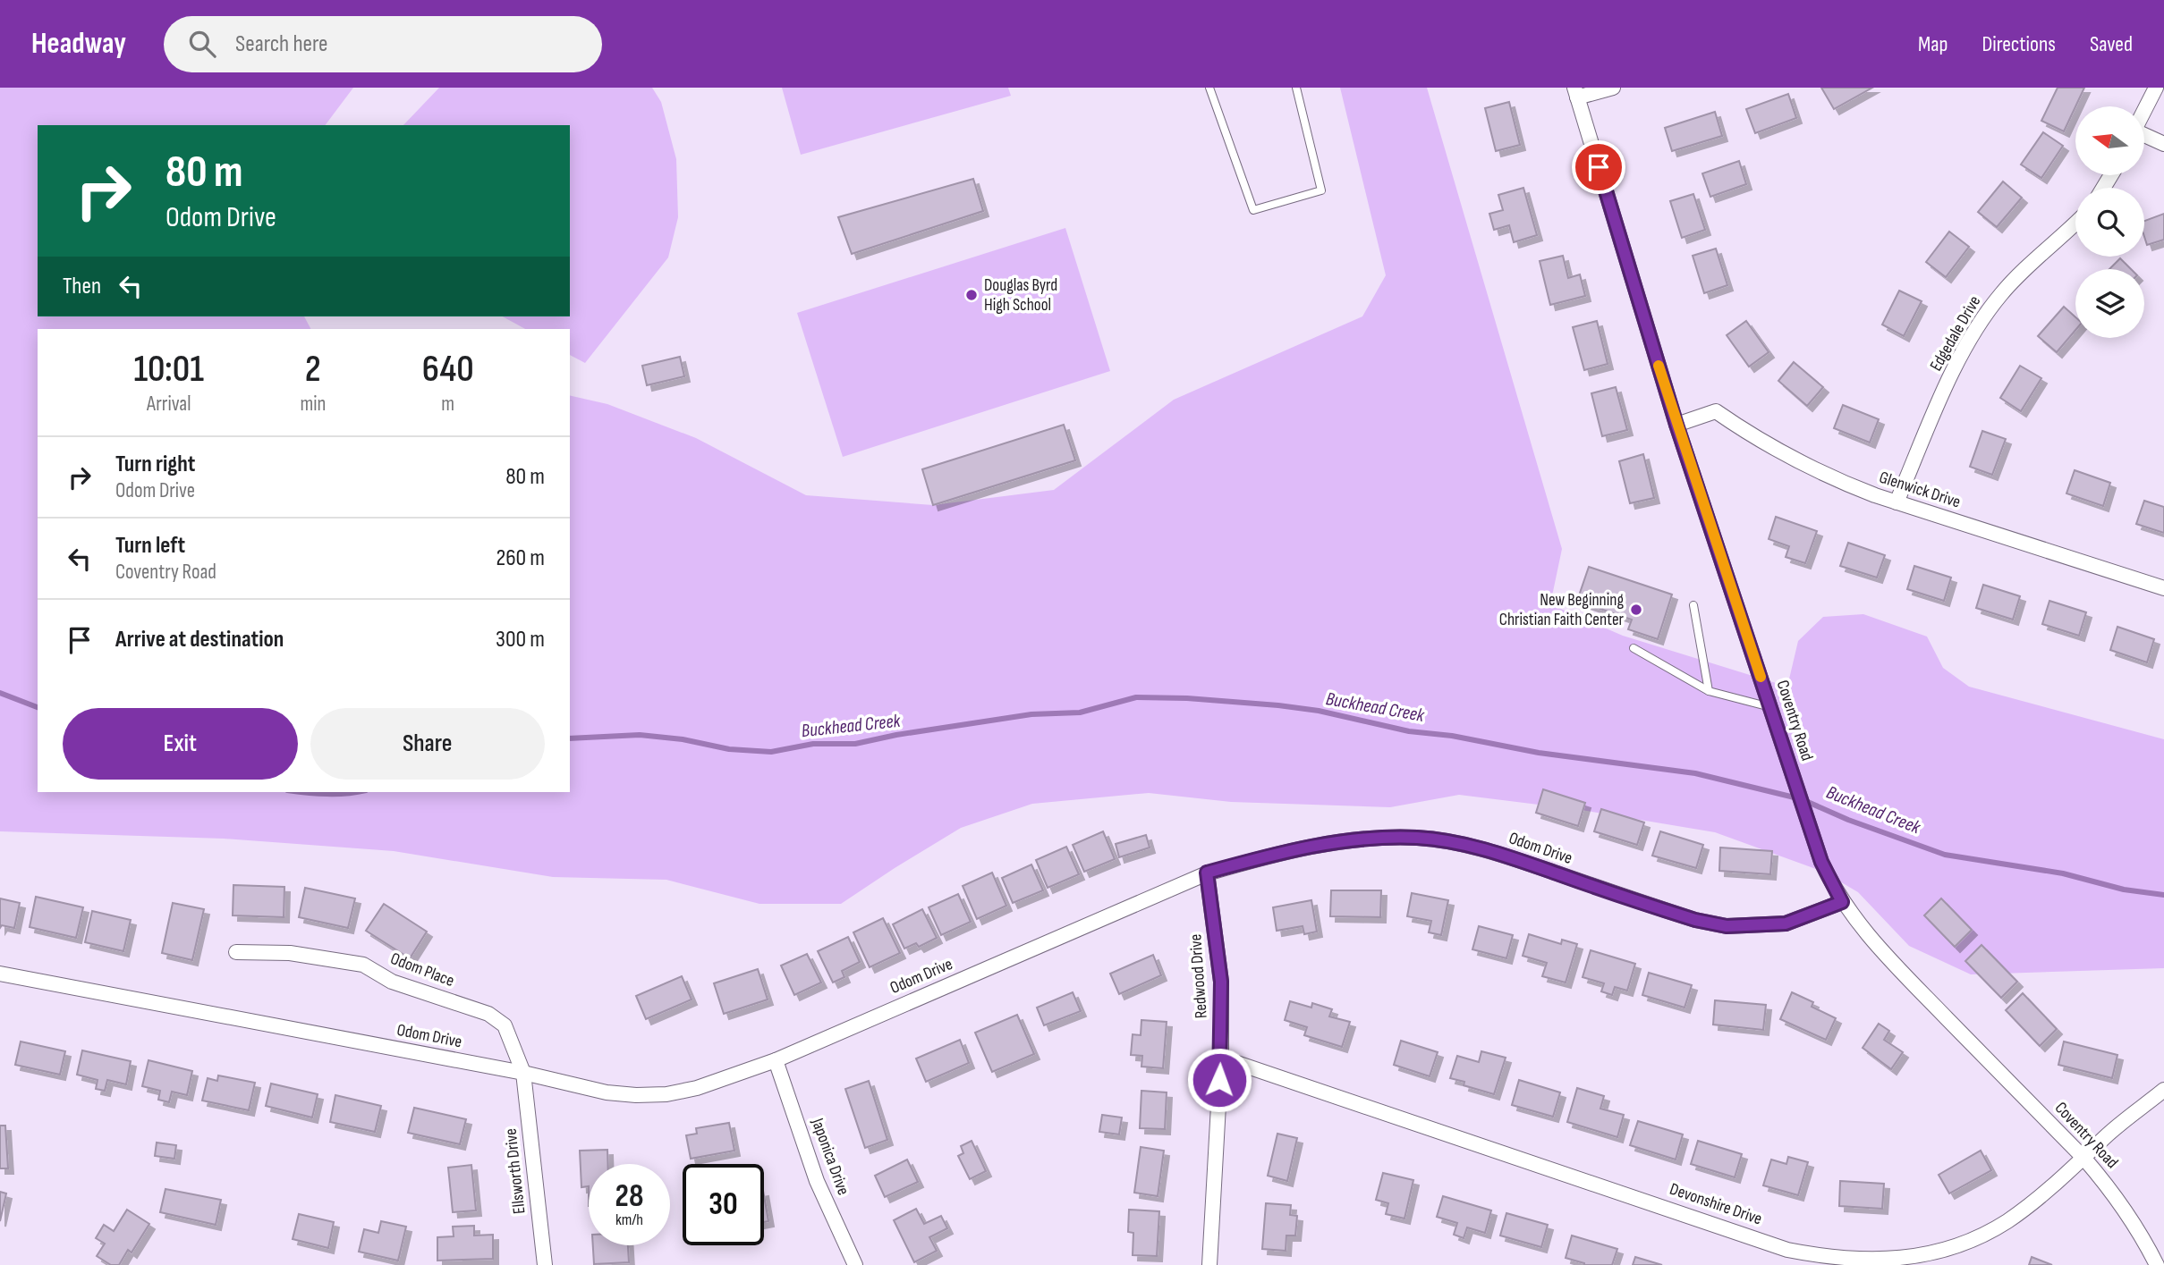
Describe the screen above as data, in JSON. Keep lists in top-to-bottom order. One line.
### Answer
{"streets":{"street":["Edgedale Drive","Glenwick Drive","Coventry Road","Odom Drive","Odom Place","Redwood Drive","Japonica Drive","Ellsworth Drive","Devonshire Drive"]},"crossings":[["Edgedale Drive","Glenwick Drive"],["Glenwick Drive","Coventry Road"],["Coventry Road","Odom Drive"],["Coventry Road","Devonshire Drive"],["Odom Drive","Odom Place"],["Odom Drive","Redwood Drive"],["Odom Drive","Japonica Drive"],["Odom Drive","Ellsworth Drive"],["Odom Place","Ellsworth Drive"],["Redwood Drive","Devonshire Drive"]],"water":["Buckhead Creek"],"places":["Douglas Byrd High School","New Beginning Christian Faith Center"],"north":"left","page":{"header":"Headway","search":"Search here","nav":["Map","Directions","Saved"],"turn":["80 m","Odom Drive"],"then":"Then","eta":["10:01","Arrival","2","min","640","m"],"list":[{"name":"Turn right","note":"Odom Drive","value":"80 m"},{"name":"Turn left","note":"Coventry Road","value":"260 m"},{"name":"Arrive at destination","value":"300 m"}],"buttons":["Exit","Share"],"speed":"28 km/h","limit":"30"}}
